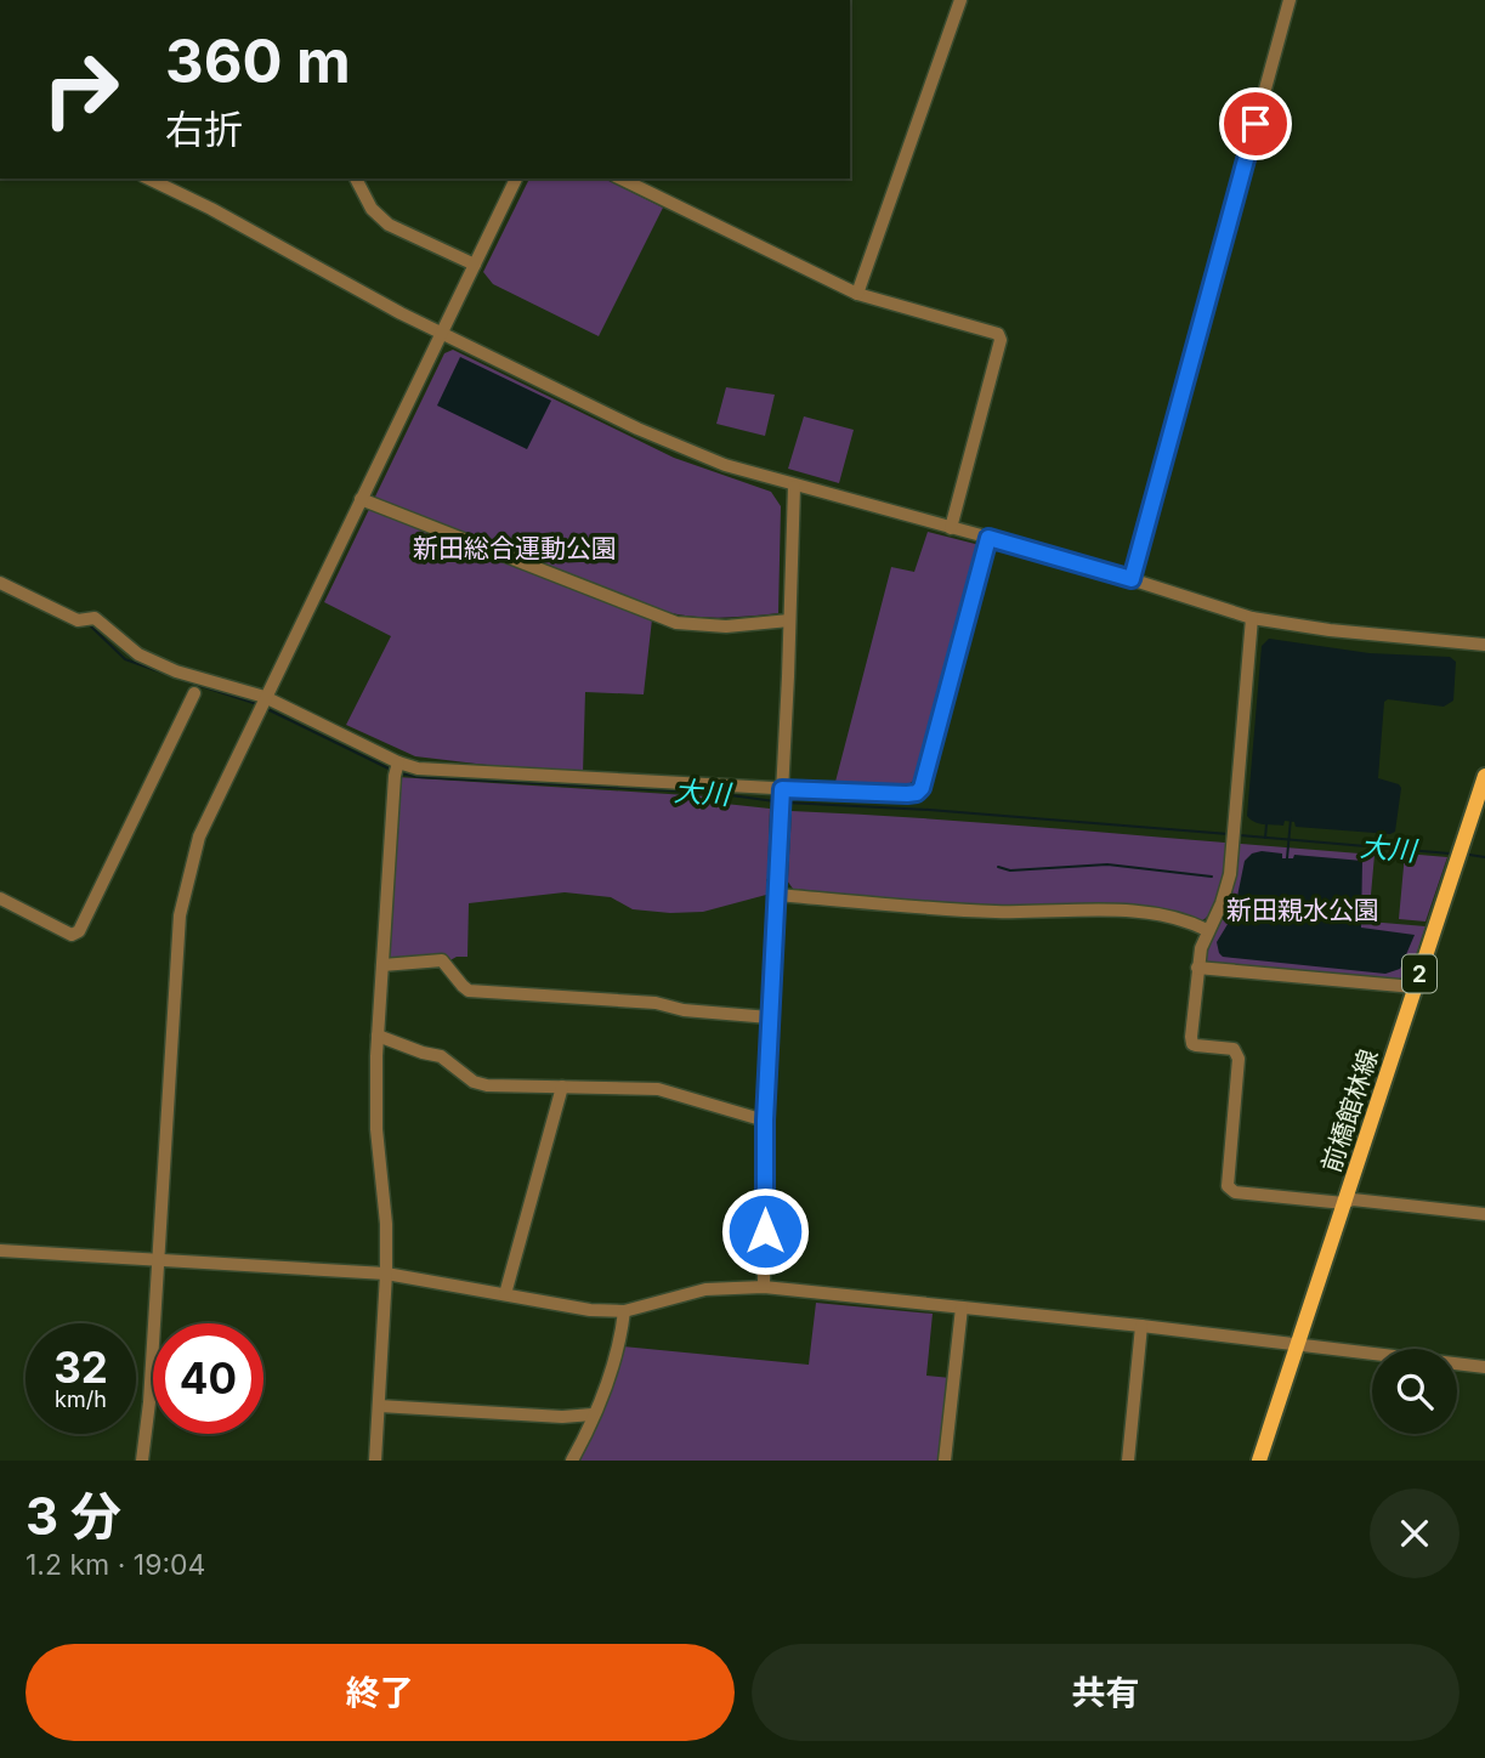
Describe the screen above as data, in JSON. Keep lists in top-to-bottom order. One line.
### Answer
{"streets":{"main road":["2","前橋館林線"]},"water":["大川"],"parks":["新田総合運動公園","新田親水公園"],"page":{"turn":["360 m","右折"],"speed":"32 km/h","limit":"40","heading":["3 分","1.2 km · 19:04"],"buttons":["終了","共有"]}}
